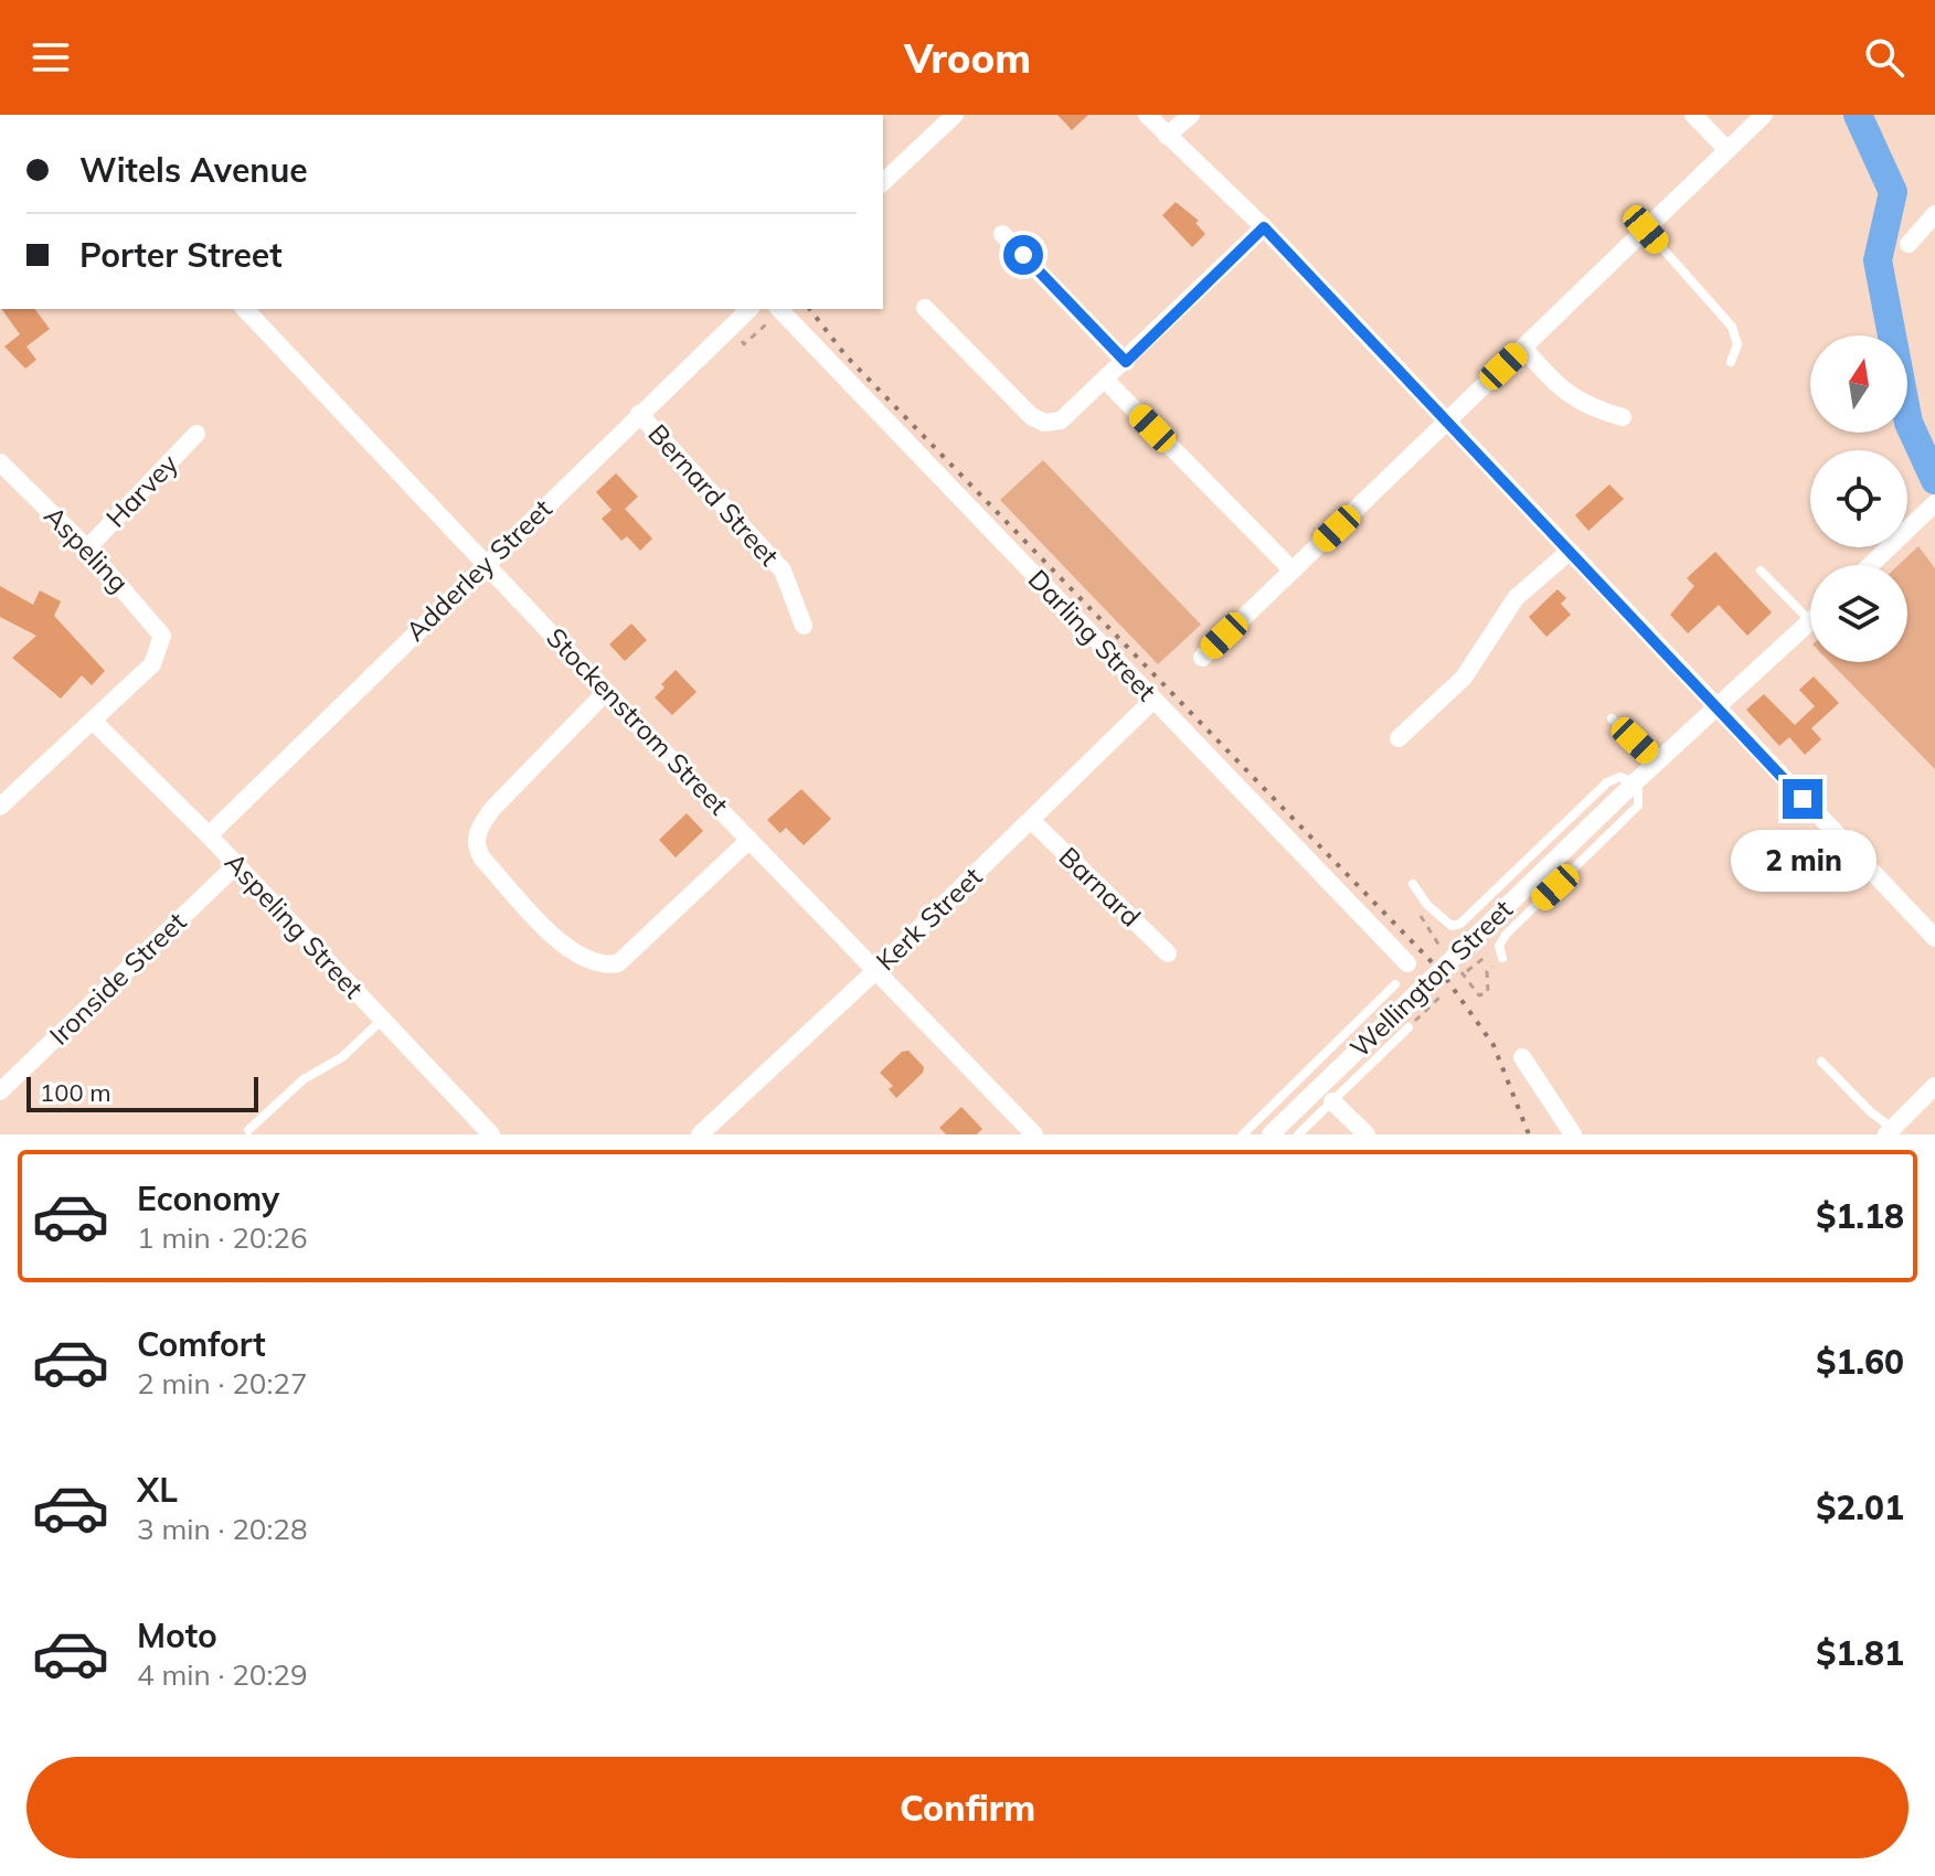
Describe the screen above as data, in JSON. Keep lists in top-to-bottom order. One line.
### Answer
{"streets":{"street":["Harvey","Bernard Street","Aspeling","Adderley Street","Darling Street","Stockenstrom Street","Barnard","Kerk Street","Aspeling Street","Ironside Street","Wellington Street"]},"crossings":[["Harvey","Aspeling"],["Bernard Street","Adderley Street"],["Aspeling","Aspeling Street"],["Adderley Street","Stockenstrom Street"],["Adderley Street","Aspeling Street"],["Darling Street","Kerk Street"],["Stockenstrom Street","Kerk Street"],["Barnard","Kerk Street"],["Aspeling Street","Ironside Street"]],"scale_bar":"100 m","north":"top","page":{"header":"Vroom","banner":["Witels Avenue","Porter Street"],"bubble":"2 min","scale":"100 m","list":[{"name":"Economy","note":"1 min · 20:26","value":"$1.18"},{"name":"Comfort","note":"2 min · 20:27","value":"$1.60"},{"name":"XL","note":"3 min · 20:28","value":"$2.01"},{"name":"Moto","note":"4 min · 20:29","value":"$1.81"}],"buttons":"Confirm"}}
